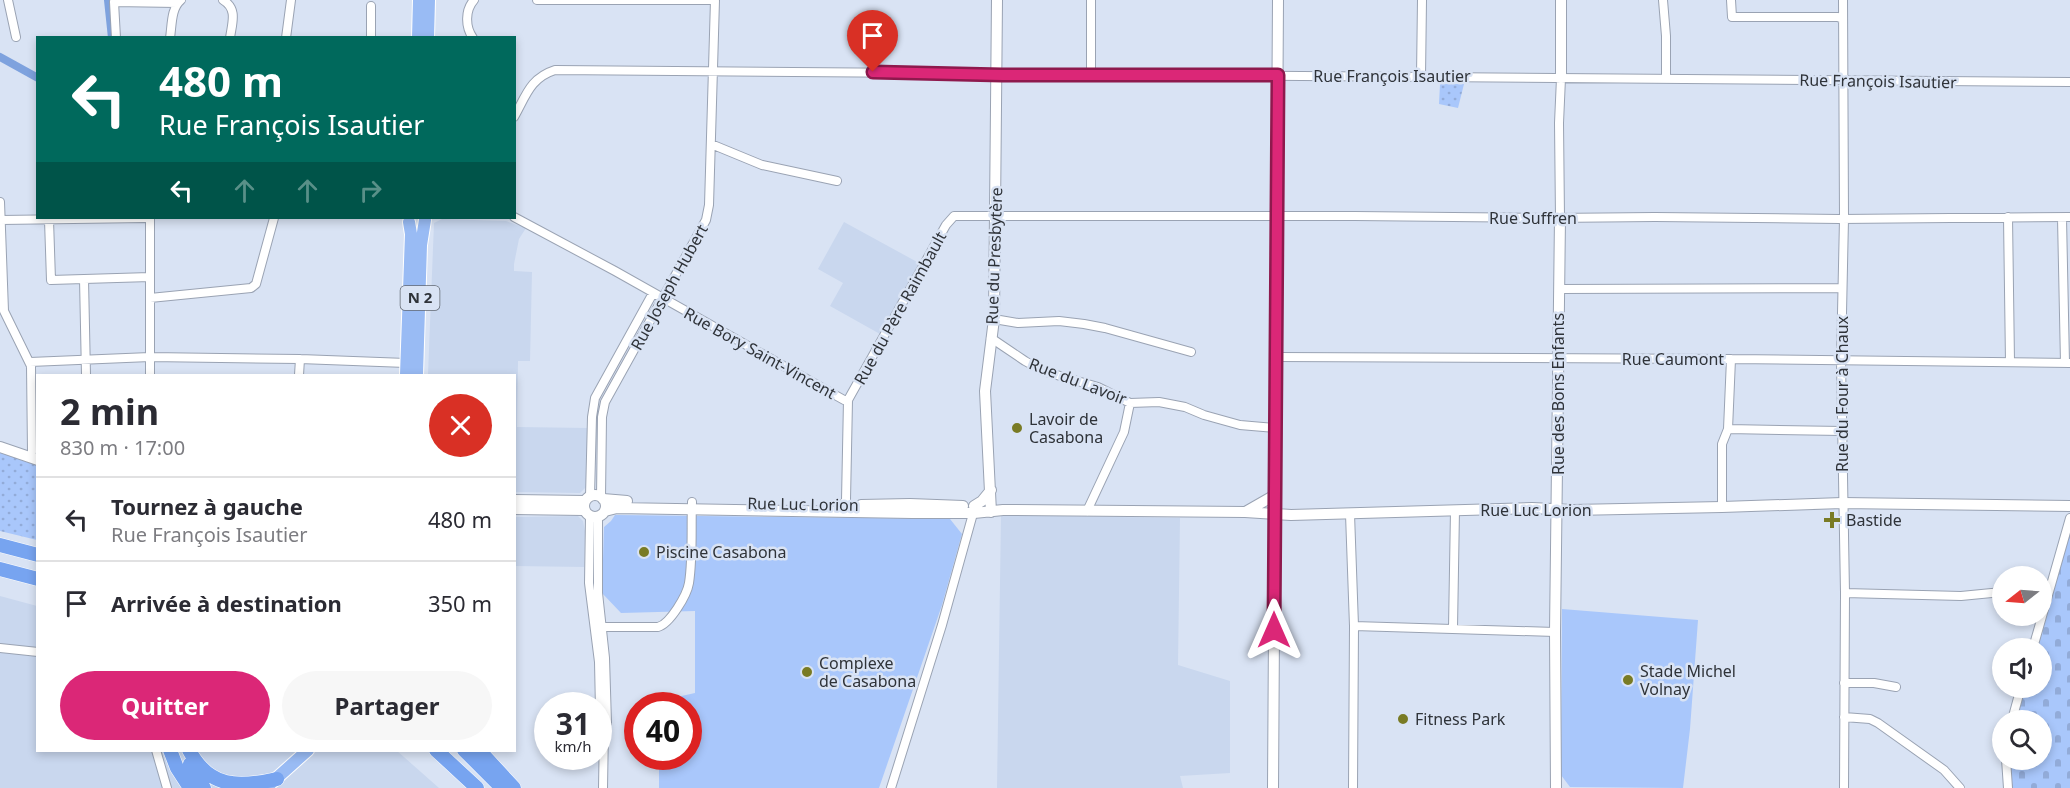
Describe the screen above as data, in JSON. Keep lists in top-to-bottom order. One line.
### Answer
{"streets":{"main road":["N 2"],"street":["Rue François Isautier","Rue Suffren","Rue du Presbytère","Rue Joseph Hubert","Rue du Père Raimbault","Rue Bory Saint-Vincent","Rue Caumont","Rue du Lavoir","Rue des Bons Enfants","Rue du Four à Chaux","Rue Luc Lorion"]},"crossings":[["Rue François Isautier","Rue du Presbytère"],["Rue François Isautier","Rue Joseph Hubert"],["Rue François Isautier","Rue des Bons Enfants"],["Rue François Isautier","Rue du Four à Chaux"],["Rue Suffren","Rue du Presbytère"],["Rue Suffren","Rue du Père Raimbault"],["Rue Suffren","Rue des Bons Enfants"],["Rue Suffren","Rue du Four à Chaux"],["Rue du Presbytère","Rue du Père Raimbault"],["Rue du Presbytère","Rue du Lavoir"],["Rue du Presbytère","Rue Luc Lorion"],["Rue Joseph Hubert","Rue Bory Saint-Vincent"],["Rue Joseph Hubert","Rue Luc Lorion"],["Rue du Père Raimbault","Rue Bory Saint-Vincent"],["Rue du Père Raimbault","Rue Luc Lorion"],["Rue Caumont","Rue des Bons Enfants"],["Rue Caumont","Rue du Four à Chaux"],["Rue des Bons Enfants","Rue Luc Lorion"],["Rue du Four à Chaux","Rue Luc Lorion"]],"places":{"other":["Lavoir de Casabona","Piscine Casabona","Complexe de Casabona","Stade Michel Volnay","Fitness Park"],"health":["Bastide"]},"north":"left","page":{"turn":["480 m","Rue François Isautier"],"heading":["2 min","830 m · 17:00"],"list":[{"name":"Tournez à gauche","note":"Rue François Isautier","value":"480 m"},{"name":"Arrivée à destination","value":"350 m"}],"buttons":["Quitter","Partager"],"speed":"31 km/h","limit":"40"}}
